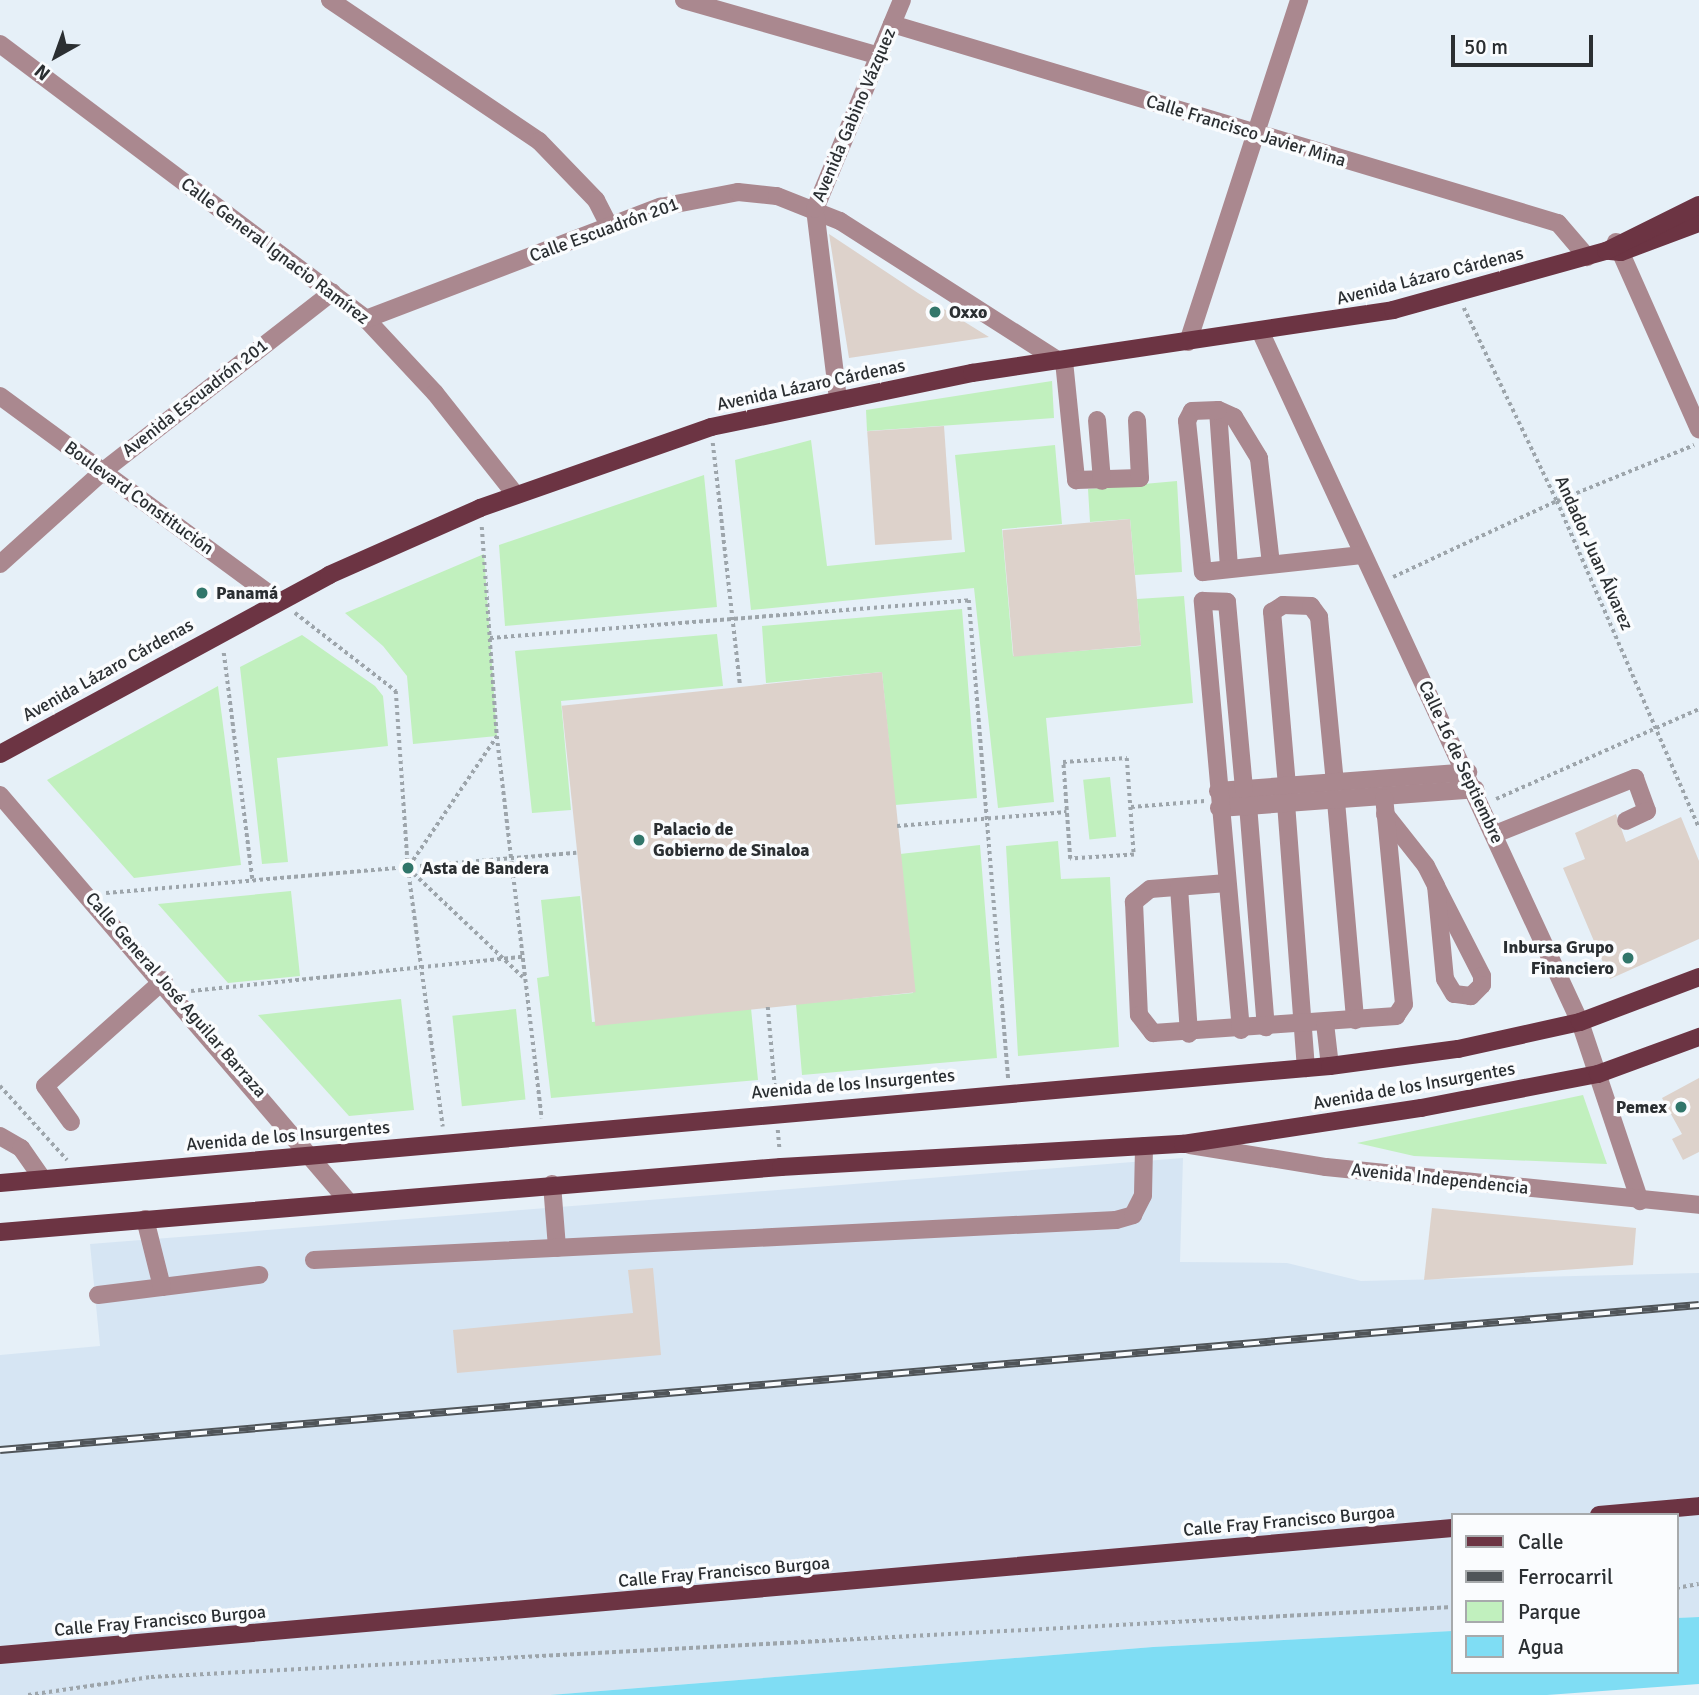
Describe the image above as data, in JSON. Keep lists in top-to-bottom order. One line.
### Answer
{"streets":{"main road":["Avenida Lázaro Cárdenas","Avenida de los Insurgentes","Calle Fray Francisco Burgoa"],"street":["Avenida Gabino Vázquez","Calle Francisco Javier Mina","Calle Escuadrón 201","Calle General Ignacio Ramírez","Avenida Escuadrón 201","Boulevard Constitución","Calle 16 de Septiembre","Calle General José Aguilar Barraza","Avenida Independencia"],"path":["Andador Juan Álvarez"]},"crossings":[["Avenida Gabino Vázquez","Calle Francisco Javier Mina"],["Avenida Gabino Vázquez","Calle Escuadrón 201"],["Avenida Gabino Vázquez","Avenida Lázaro Cárdenas"],["Calle Francisco Javier Mina","Avenida Lázaro Cárdenas"],["Calle Escuadrón 201","Calle General Ignacio Ramírez"],["Calle Escuadrón 201","Avenida Lázaro Cárdenas"],["Calle General Ignacio Ramírez","Avenida Lázaro Cárdenas"],["Calle General Ignacio Ramírez","Avenida Escuadrón 201"],["Avenida Lázaro Cárdenas","Boulevard Constitución"],["Avenida Lázaro Cárdenas","Andador Juan Álvarez"],["Avenida Lázaro Cárdenas","Calle 16 de Septiembre"],["Avenida Escuadrón 201","Boulevard Constitución"],["Calle 16 de Septiembre","Avenida de los Insurgentes"],["Calle 16 de Septiembre","Avenida Independencia"],["Calle General José Aguilar Barraza","Avenida de los Insurgentes"],["Avenida de los Insurgentes","Avenida Independencia"]],"places":["Oxxo","Panamá","Palacio de Gobierno de Sinaloa","Asta de Bandera","Inbursa Grupo Financiero","Pemex"],"legend":["Calle","Ferrocarril","Parque","Agua"],"scale_bar":"50 m","north":"bottom left"}
